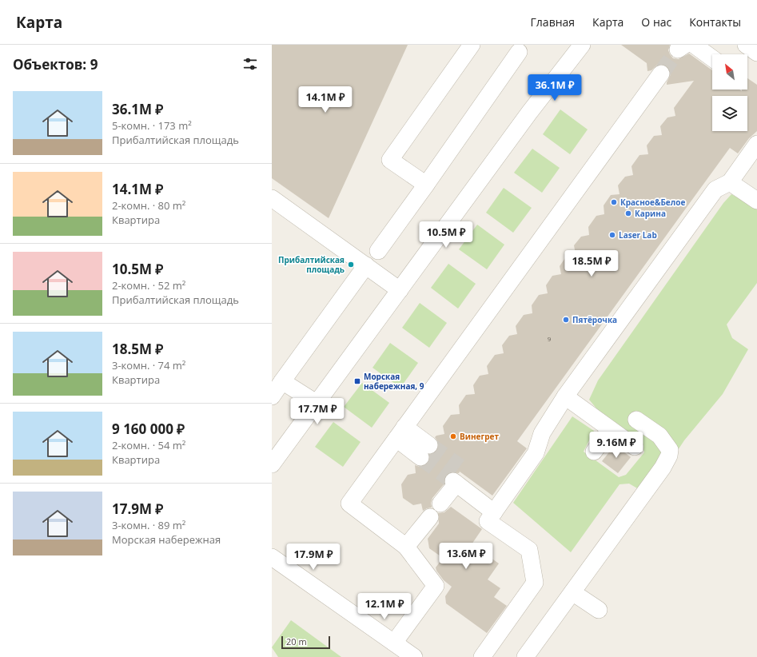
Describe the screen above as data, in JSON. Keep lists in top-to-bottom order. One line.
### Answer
{"places":{"other":["Красное&Белое","Карина","Laser Lab","Прибалтийская площадь","Пятёрочка","Винегрет"],"transit":["Морская набережная, 9"]},"house_numbers":["9"],"scale_bar":"20 m","north":"top left","page":{"header":"Карта","nav":["Главная","Карта","О нас","Контакты"],"heading":"Объектов: 9","price":["36.1M ₽","14.1M ₽","10.5M ₽","18.5M ₽","17.7M ₽","9.16M ₽","13.6M ₽","17.9M ₽","12.1M ₽"],"list":[{"name":"36.1M ₽","note":"5-комн. · 173 m² · Прибалтийская площадь"},{"name":"14.1M ₽","note":"2-комн. · 80 m² · Квартира"},{"name":"10.5M ₽","note":"2-комн. · 52 m² · Прибалтийская площадь"},{"name":"18.5M ₽","note":"3-комн. · 74 m² · Квартира"},{"name":"9 160 000 ₽","note":"2-комн. · 54 m² · Квартира"},{"name":"17.9M ₽","note":"3-комн. · 89 m² · Морская набережная"}],"scale":"20 m"}}
